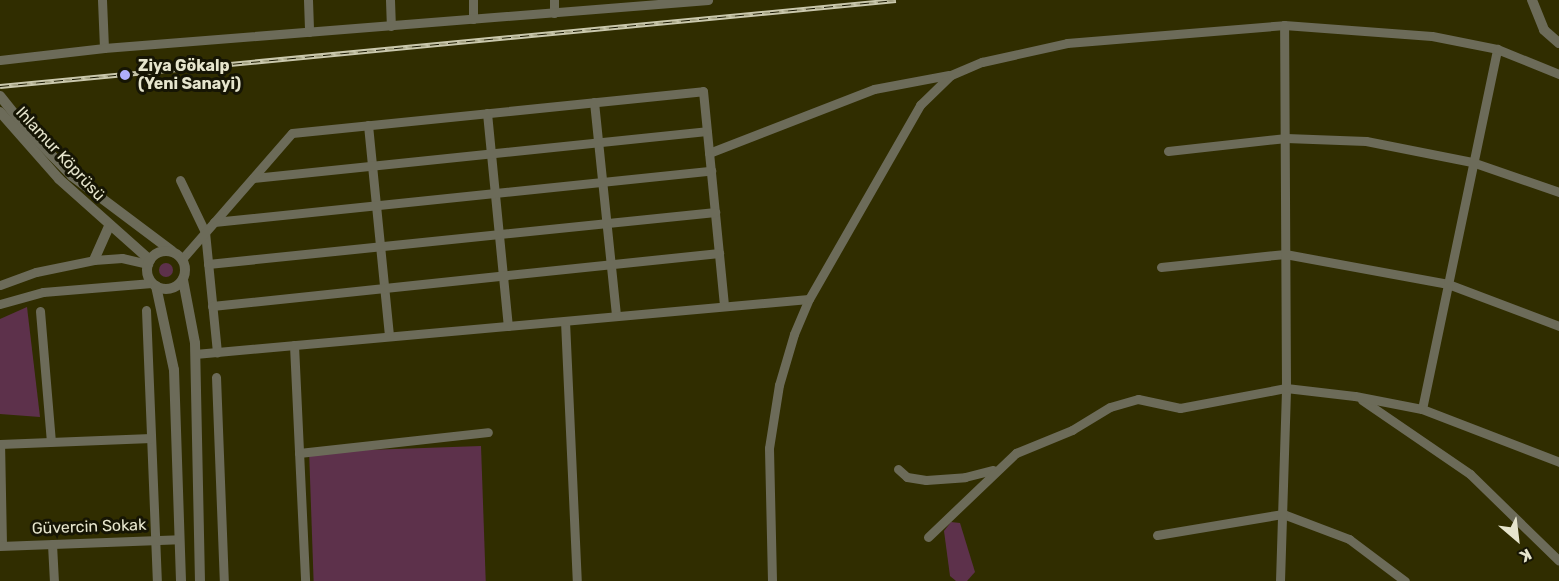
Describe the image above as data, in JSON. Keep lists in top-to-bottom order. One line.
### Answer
{"streets":{"street":["Ihlamur Köprüsü","Güvercin Sokak"]},"places":["Ziya Gökalp (Yeni Sanayi)"],"north":"bottom right"}
